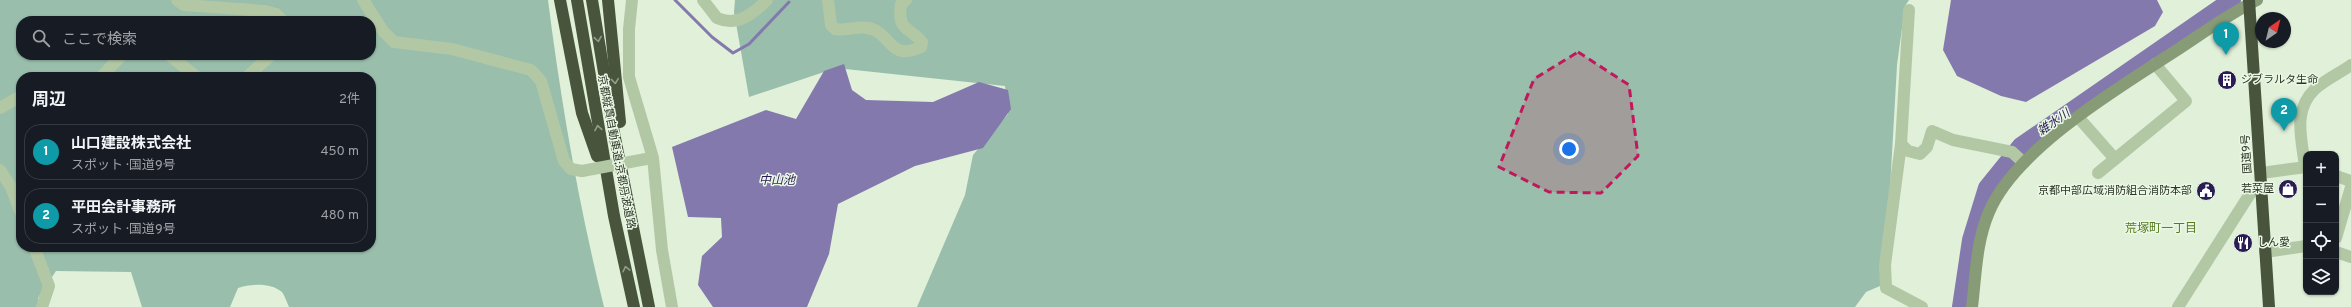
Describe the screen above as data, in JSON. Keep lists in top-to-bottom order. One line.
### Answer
{"streets":{"highway":["京都縦貫自動車道;京都丹波道路","国道9号"]},"districts":["荒塚町一丁目"],"water":["雑水川","中山池"],"places":{"building":["ジブラルタ生命"],"shop":["若菜屋"],"public building":["京都中部広域消防組合消防本部"],"restaurant":["しん愛"]},"north":"top right","page":{"search":"ここで検索","pins":["1","2"],"heading":["周辺","2件"],"list":[{"mark":"1","name":"山口建設株式会社","note":"スポット · 国道9号","value":"450 m"},{"mark":"2","name":"平田会計事務所","note":"スポット · 国道9号","value":"480 m"}],"map_buttons":["+","−"]}}
